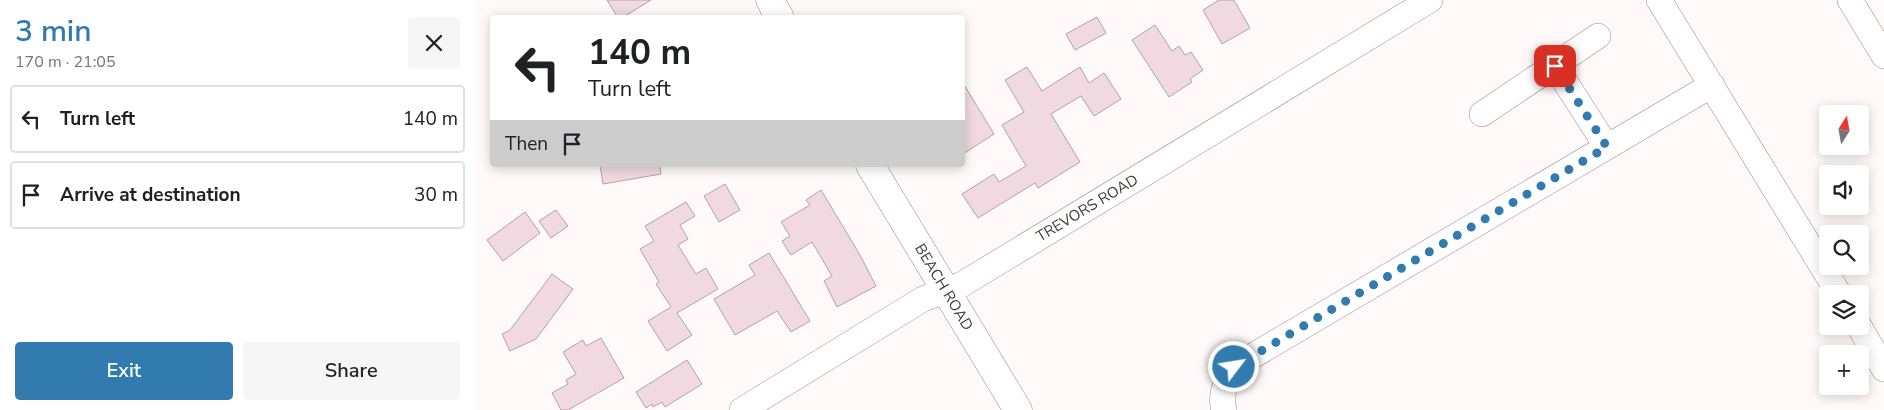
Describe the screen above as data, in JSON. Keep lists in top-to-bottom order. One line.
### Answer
{"streets":{"street":["TREVORS ROAD","BEACH ROAD"]},"crossings":[["TREVORS ROAD","BEACH ROAD"]],"north":"top","page":{"heading":["3 min","170 m · 21:05"],"turn":["140 m","Turn left"],"list":[{"name":"Turn left","value":"140 m"},{"name":"Arrive at destination","value":"30 m"}],"map_buttons":"+","then":"Then","buttons":["Exit","Share"]}}
